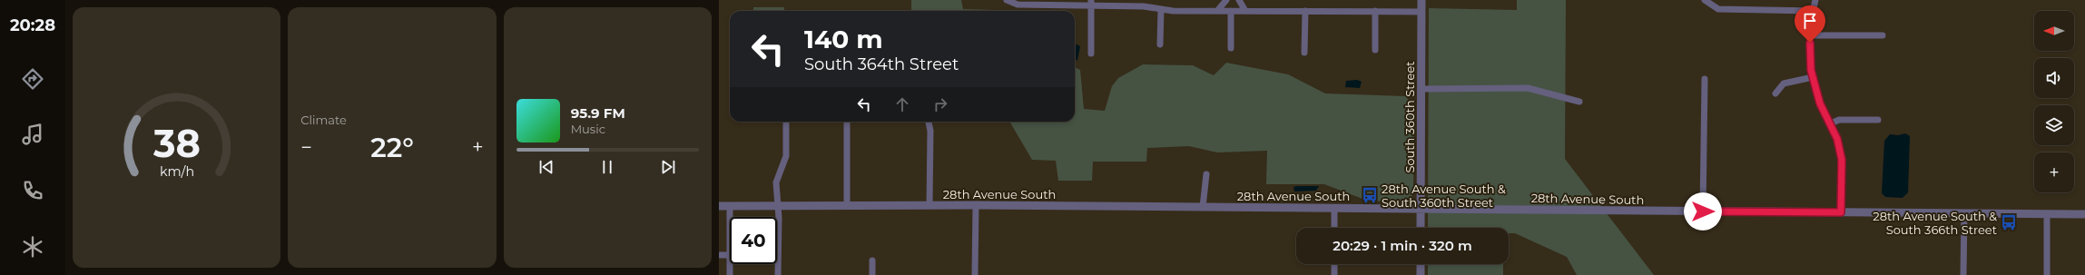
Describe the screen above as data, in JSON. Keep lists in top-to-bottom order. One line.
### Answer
{"streets":{"street":["South 360th Street","28th Avenue South"]},"crossings":[["South 360th Street","28th Avenue South"]],"places":{"bus stop":["28th Avenue South & South 360th Street","28th Avenue South & South 366th Street"]},"north":"left","page":{"tabs":"20:28","tile":"Climate","map_buttons":"+","turn":["140 m","South 364th Street"],"song":["95.9 FM","Music"],"heat":["−","22°","+"],"limit":"40","trip":"20:29 · 1 min · 320 m","gauge":["38","km/h"]}}
